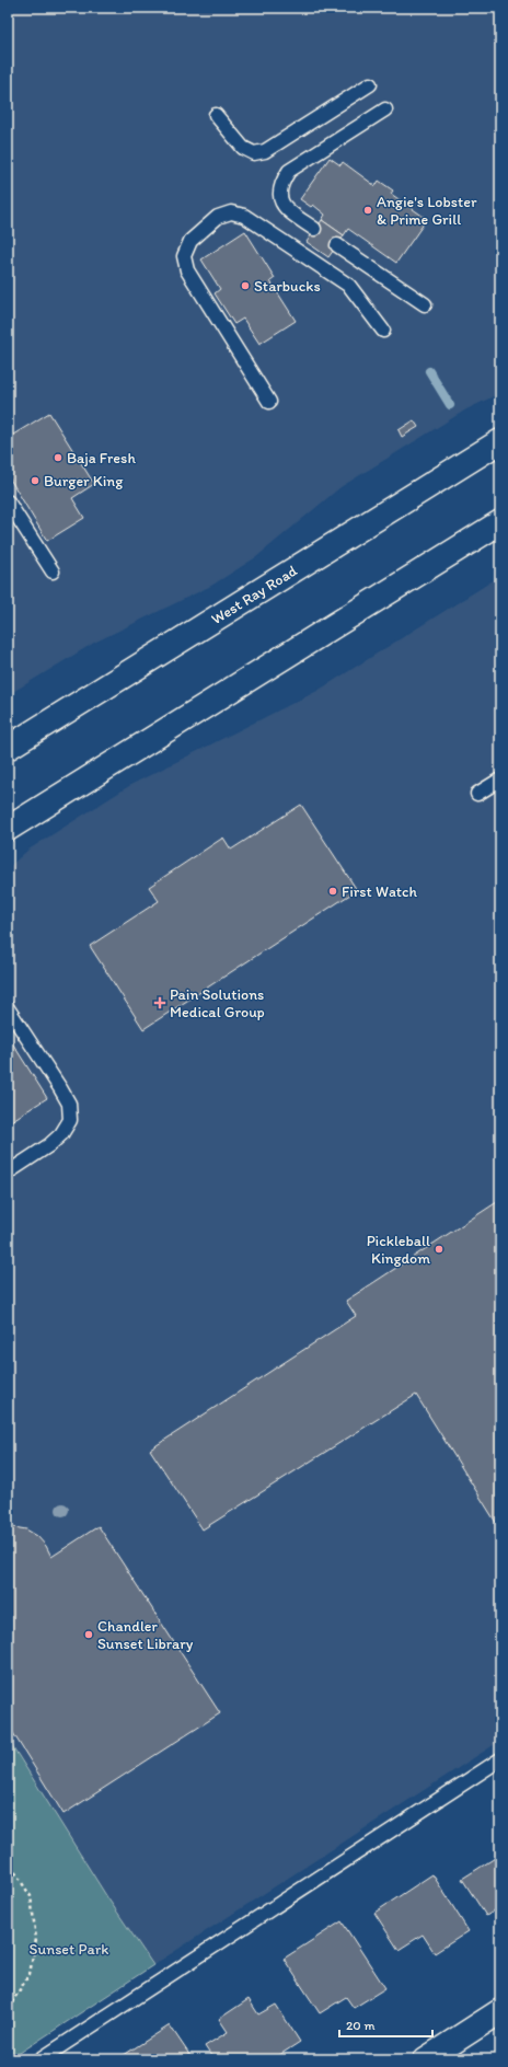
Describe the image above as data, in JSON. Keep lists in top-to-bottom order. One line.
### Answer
{"streets":{"main road":["West Ray Road"]},"parks":["Sunset Park"],"places":{"other":["Angie's Lobster & Prime Grill","Starbucks","Baja Fresh","Burger King","First Watch","Pickleball Kingdom","Chandler Sunset Library"],"health":["Pain Solutions Medical Group"]},"scale_bar":"20 m"}
